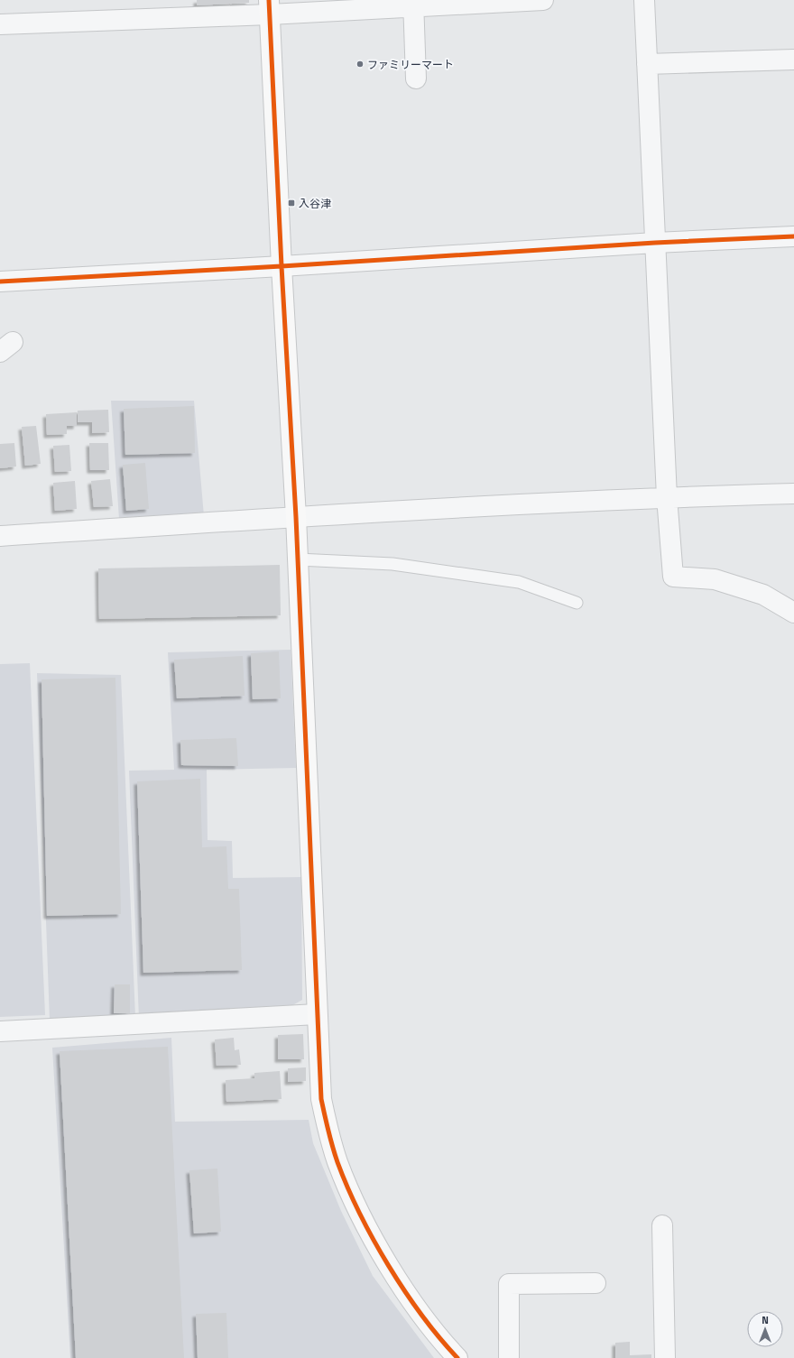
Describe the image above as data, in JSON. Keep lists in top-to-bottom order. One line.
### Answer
{"places":{"other":["ファミリーマート"],"transit":["入谷津"]},"north":"top"}
